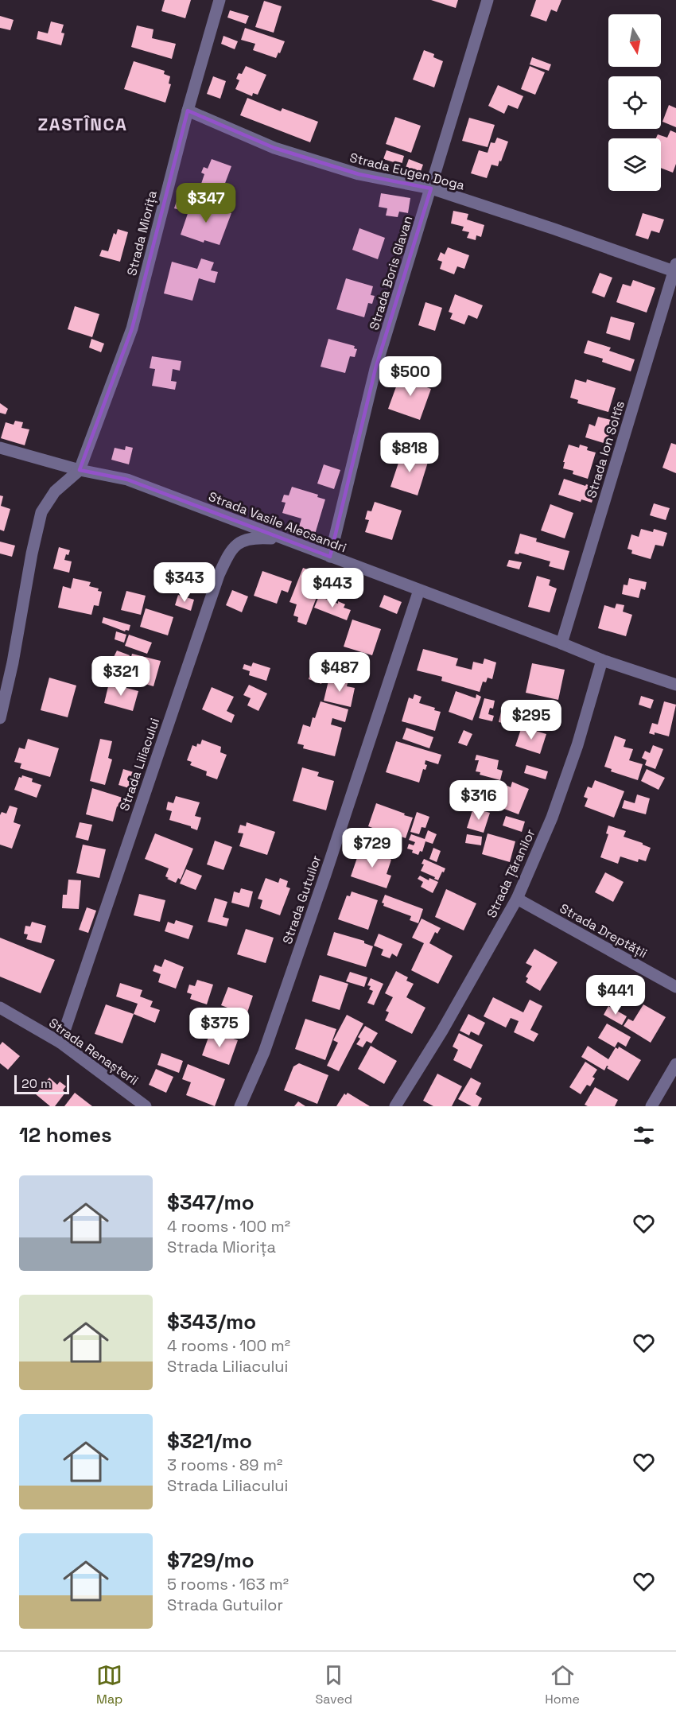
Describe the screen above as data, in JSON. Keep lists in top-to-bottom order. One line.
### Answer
{"streets":{"street":["Strada Eugen Doga","Strada Miorița","Strada Boris Glavan","Strada Ion Soltîs","Strada Vasile Alecsandri","Strada Liliacului","Strada Țăranilor","Strada Gutuilor","Strada Dreptății","Strada Renașterii"]},"crossings":[["Strada Eugen Doga","Strada Miorița"],["Strada Eugen Doga","Strada Boris Glavan"],["Strada Eugen Doga","Strada Ion Soltîs"],["Strada Miorița","Strada Vasile Alecsandri"],["Strada Boris Glavan","Strada Vasile Alecsandri"],["Strada Ion Soltîs","Strada Vasile Alecsandri"],["Strada Vasile Alecsandri","Strada Liliacului"],["Strada Vasile Alecsandri","Strada Țăranilor"],["Strada Vasile Alecsandri","Strada Gutuilor"],["Strada Liliacului","Strada Renașterii"],["Strada Țăranilor","Strada Dreptății"]],"districts":["ZASTÎNCA"],"scale_bar":"20 m","north":"bottom","page":{"price":["$347","$500","$818","$343","$443","$487","$321","$295","$316","$729","$441","$375"],"scale":"20 m","heading":"12 homes","list":[{"name":"$347/mo","note":"4 rooms · 100 m² · Strada Miorița"},{"name":"$343/mo","note":"4 rooms · 100 m² · Strada Liliacului"},{"name":"$321/mo","note":"3 rooms · 89 m² · Strada Liliacului"},{"name":"$729/mo","note":"5 rooms · 163 m² · Strada Gutuilor"}],"tabs":["Map","Saved","Home"]}}
